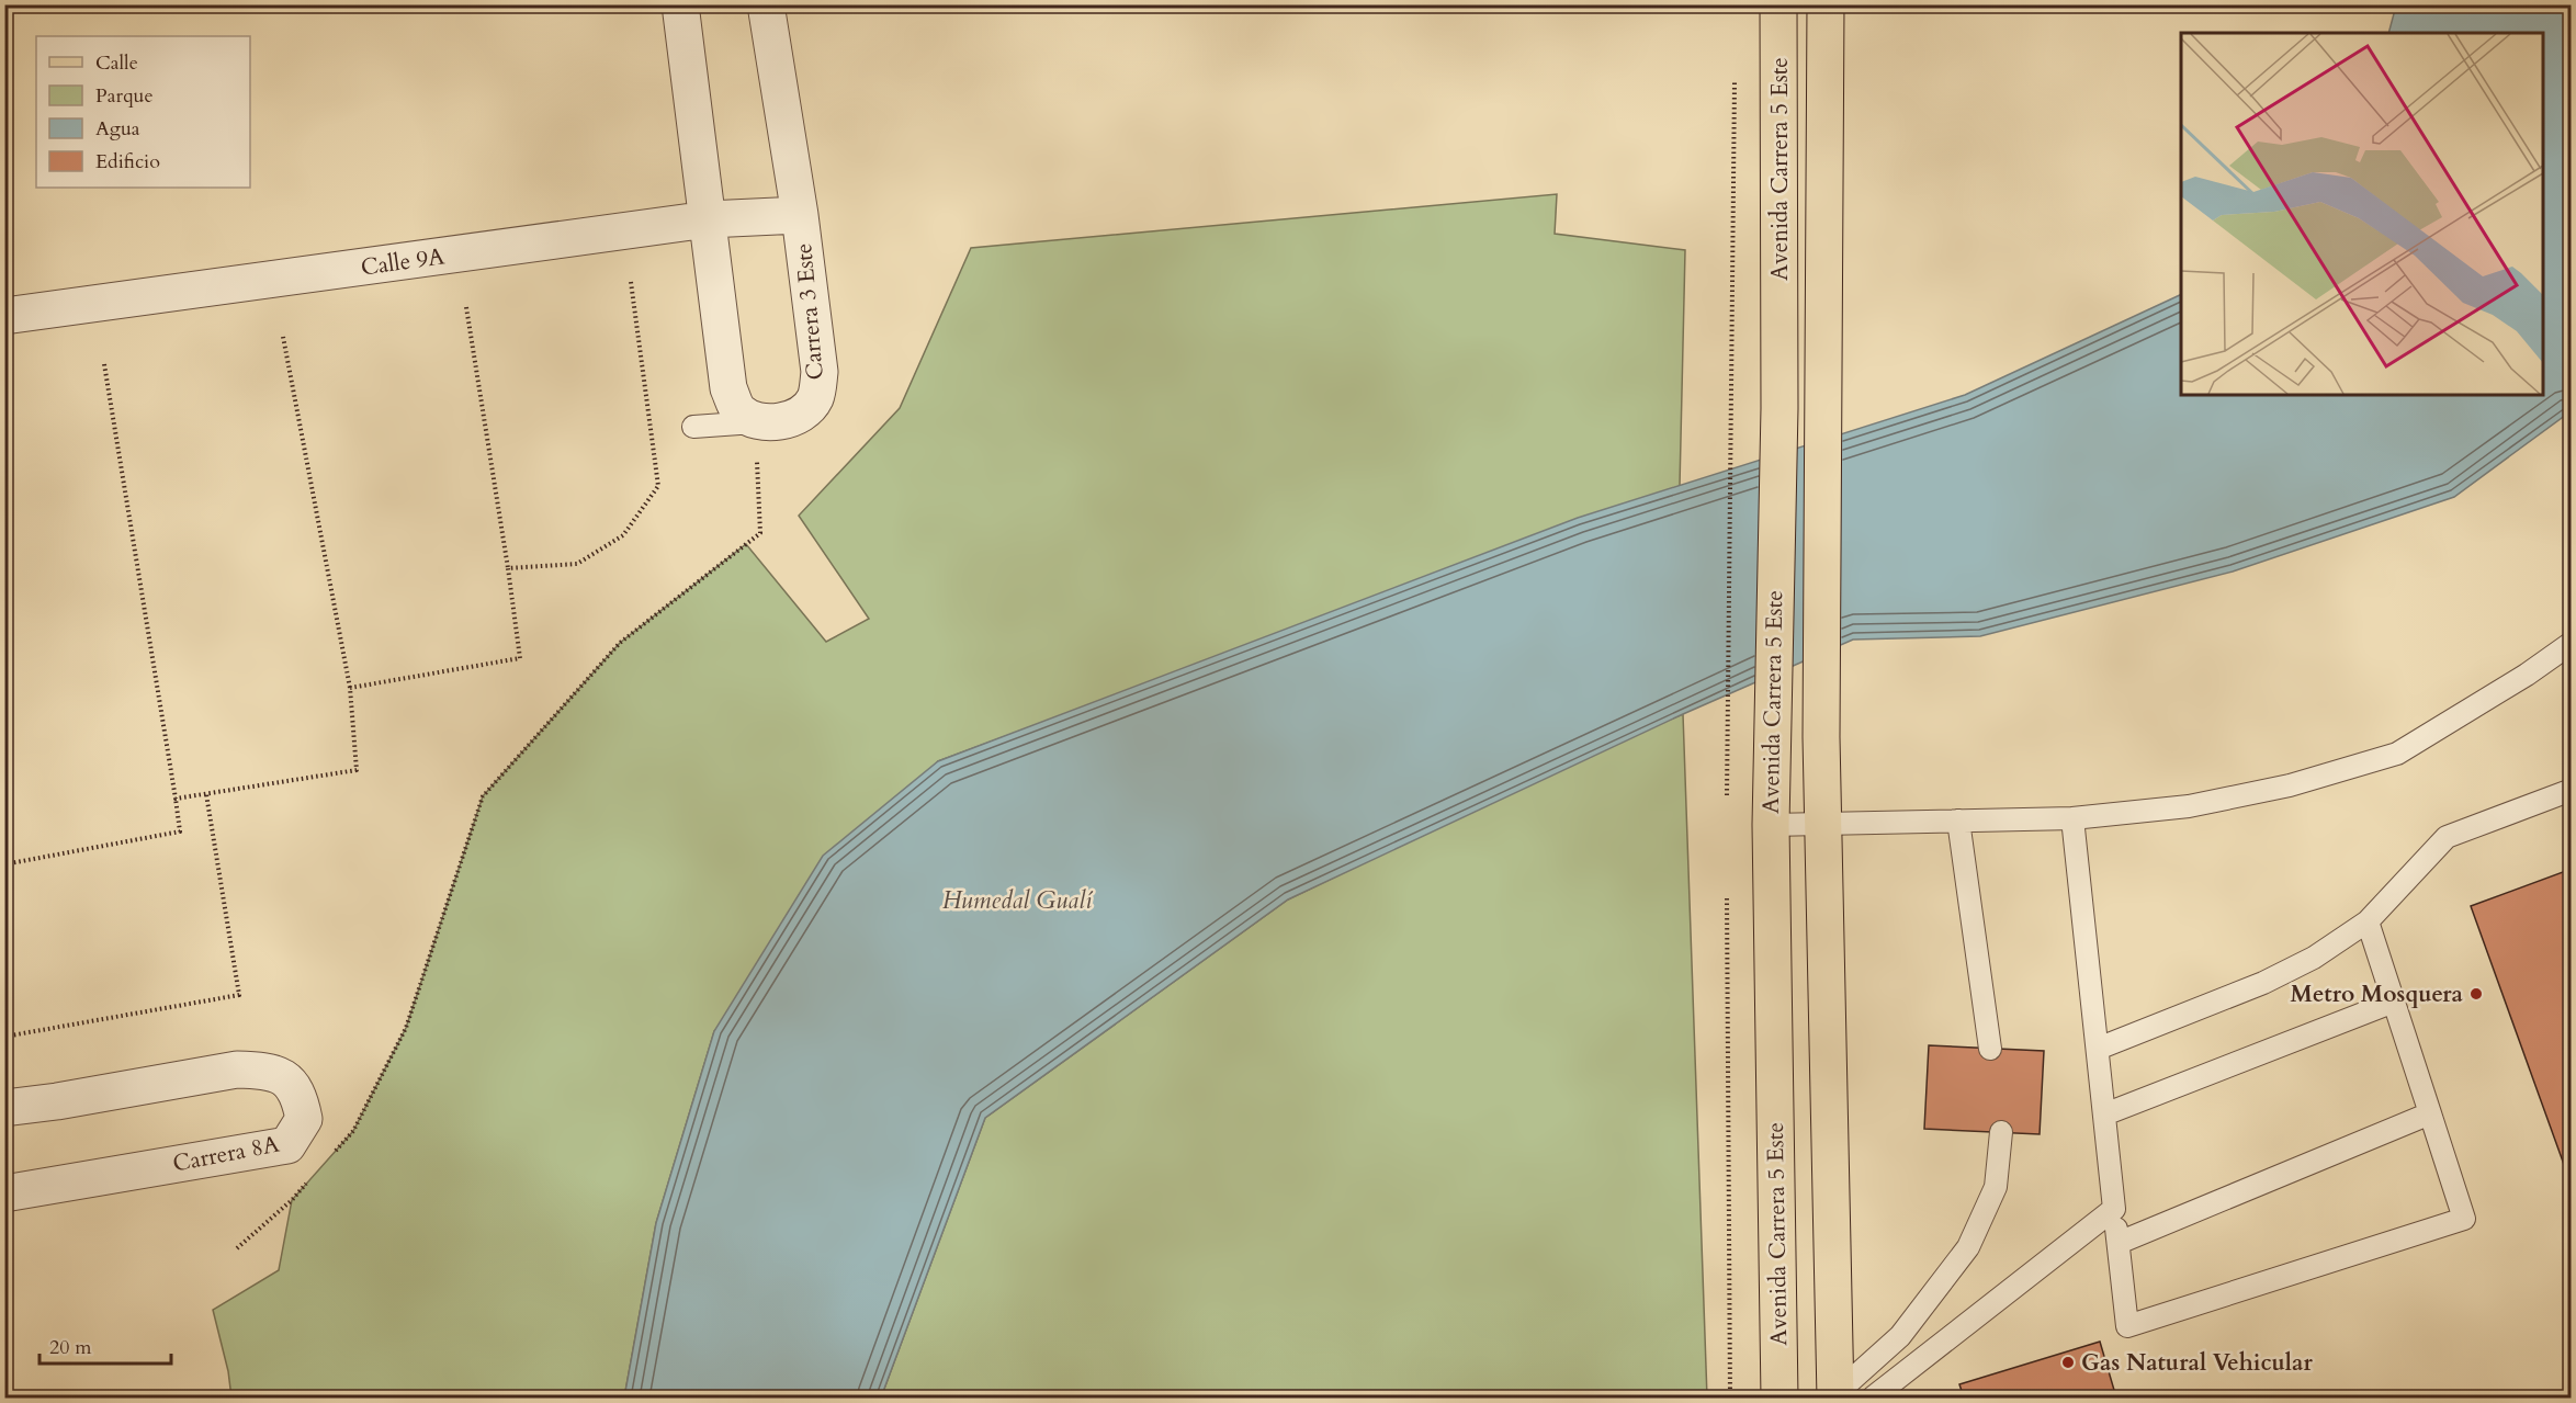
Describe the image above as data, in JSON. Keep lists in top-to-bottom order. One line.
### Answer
{"streets":{"main road":["Avenida Carrera 5 Este"],"street":["Calle 9A","Carrera 3 Este","Carrera 8A"]},"crossings":[["Calle 9A","Carrera 3 Este"]],"water":["Humedal Gualí"],"places":["Metro Mosquera","Gas Natural Vehicular"],"legend":["Calle","Parque","Agua","Edificio"],"scale_bar":"20 m"}
